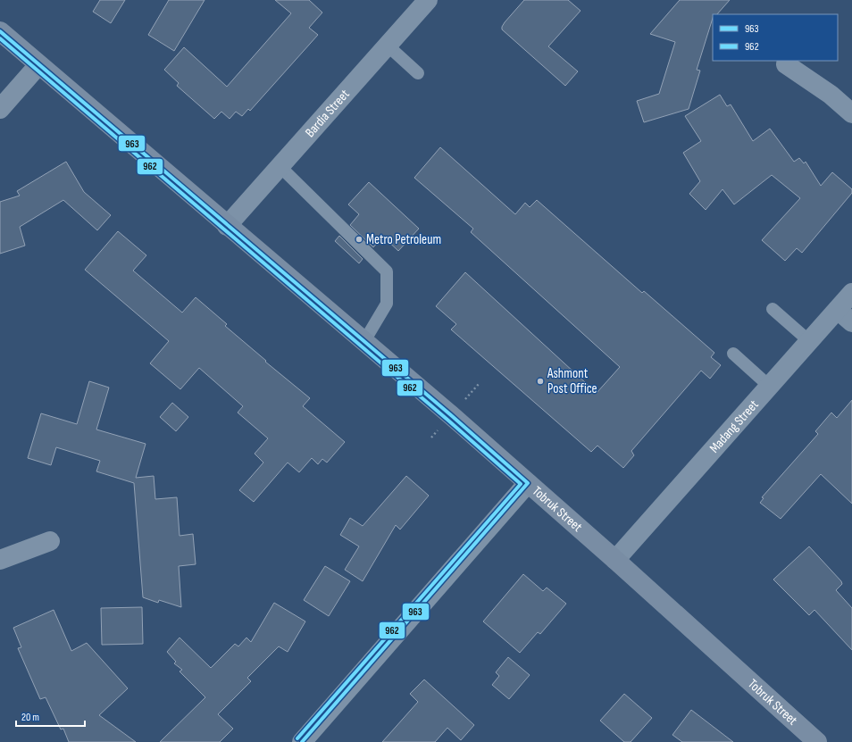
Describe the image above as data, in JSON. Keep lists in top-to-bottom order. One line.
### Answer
{"streets":{"street":["Bardia Street","Madang Street","Tobruk Street"]},"crossings":[["Bardia Street","Tobruk Street"],["Madang Street","Tobruk Street"]],"places":["Metro Petroleum","Ashmont Post Office"],"lines":["transit line 963","transit line 962"],"legend":["963","962"],"scale_bar":"20 m"}
